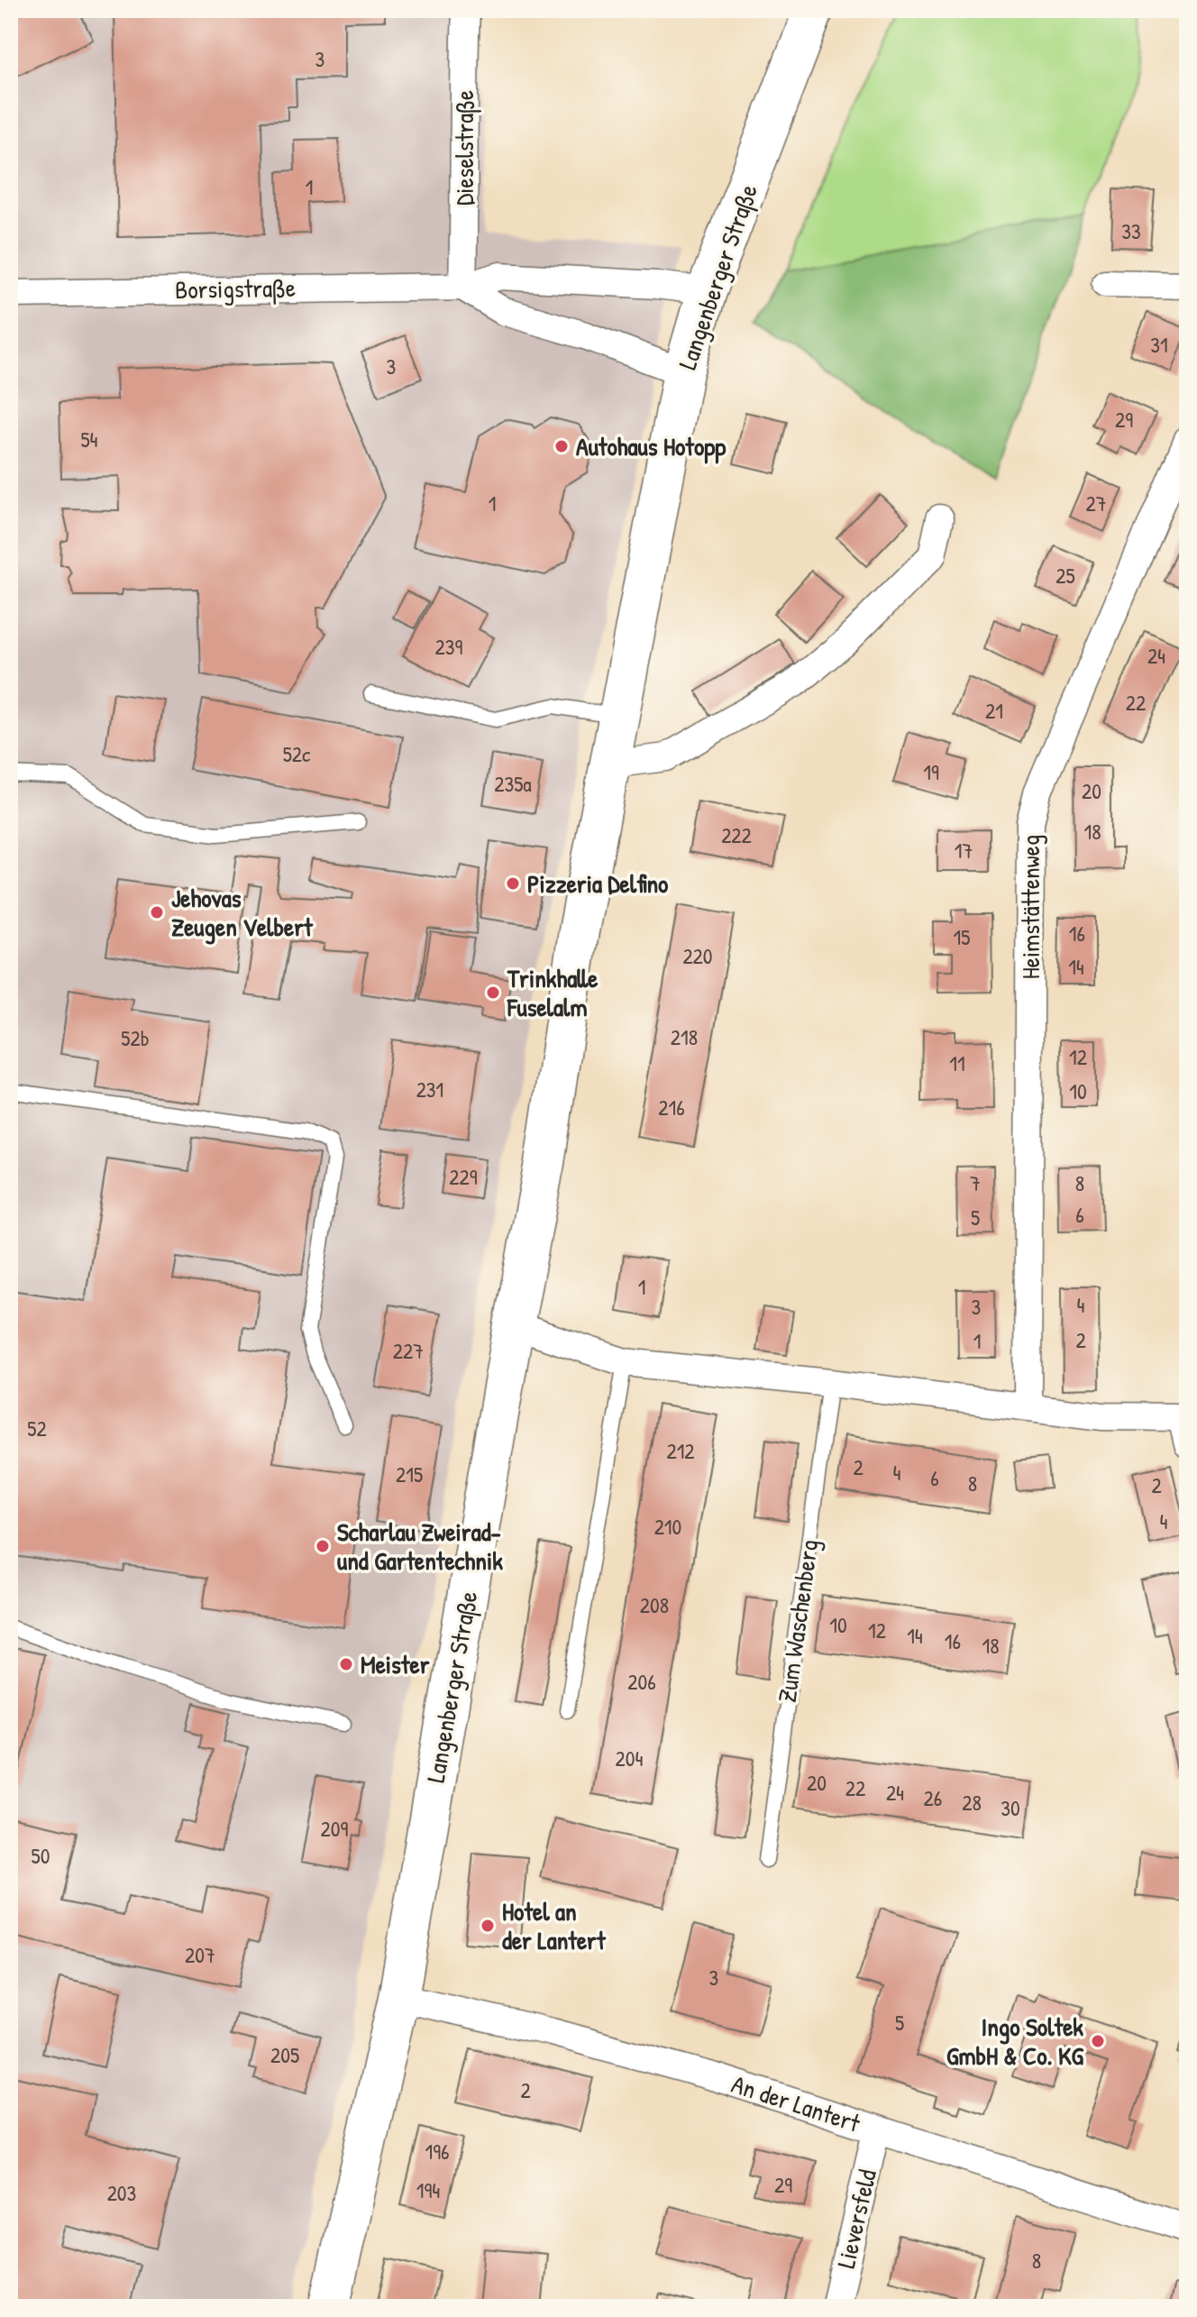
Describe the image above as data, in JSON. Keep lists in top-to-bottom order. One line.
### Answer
{"streets":{"main road":["Langenberger Straße"],"street":["Dieselstraße","Borsigstraße","Heimstättenweg","An der Lantert","Lieversfeld"],"lane":["Zum Waschenberg"]},"crossings":[["Dieselstraße","Borsigstraße"],["Langenberger Straße","Borsigstraße"],["Langenberger Straße","An der Lantert"],["An der Lantert","Lieversfeld"]],"places":["Autohaus Hotopp","Pizzeria Delfino","Jehovas Zeugen Velbert","Trinkhalle Fuselalm","Scharlau Zweirad- und Gartentechnik","Meister","Hotel an der Lantert","Ingo Soltek GmbH & Co. KG"],"house_numbers":["3","1","33","31","3","29","54","1","27","25","239","24","22","21","52c","19","235a","20","18","222","17","16","15","220","14","218","52b","12","11","231","10","216","229","7","8","6","5","1","4","3","2","1","227","52","212","2","4","215","6","8","2","4","210","208","10","12","14","16","18","206","204","20","22","24","26","28","30","209","50","207","3","5","205","2","196","29","194","203","8"]}
